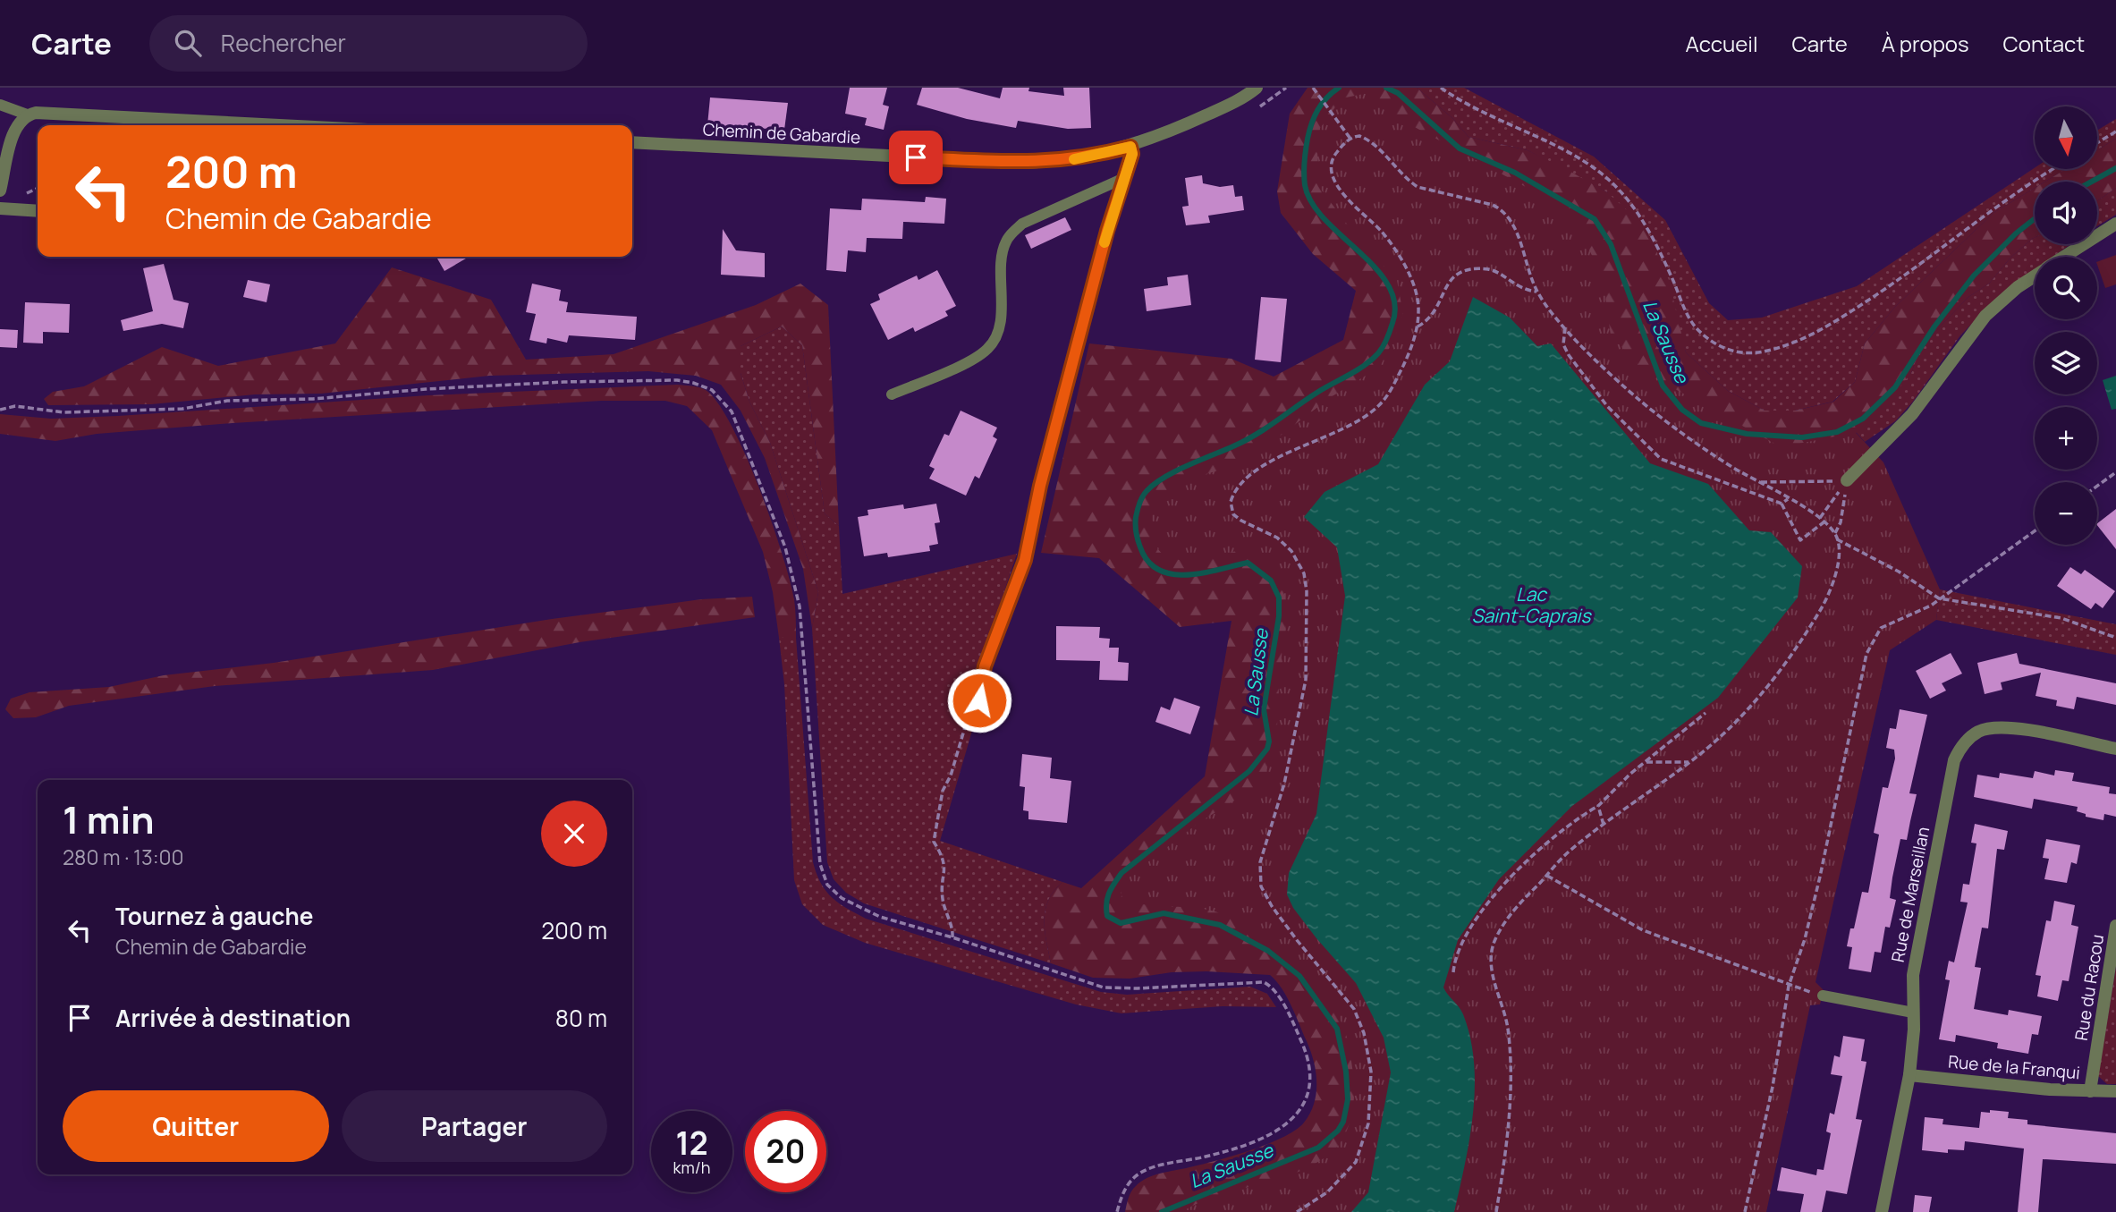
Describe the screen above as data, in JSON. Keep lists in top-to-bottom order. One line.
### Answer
{"streets":{"street":["Chemin de Gabardie","Rue de Marseillan","Rue du Racou","Rue de la Franqui"]},"crossings":[["Rue de Marseillan","Rue de la Franqui"],["Rue du Racou","Rue de la Franqui"]],"water":["La Sausse","Lac Saint-Caprais"],"north":"bottom","page":{"header":"Carte","search":"Rechercher","nav":["Accueil","Carte","À propos","Contact"],"map_buttons":["+","−"],"turn":["200 m","Chemin de Gabardie"],"heading":["1 min","280 m · 13:00"],"list":[{"name":"Tournez à gauche","note":"Chemin de Gabardie","value":"200 m"},{"name":"Arrivée à destination","value":"80 m"}],"buttons":["Quitter","Partager"],"speed":"12 km/h","limit":"20"}}
